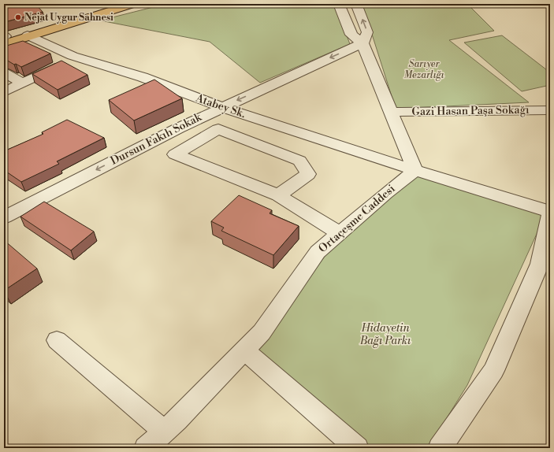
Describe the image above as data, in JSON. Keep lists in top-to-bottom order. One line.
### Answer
{"streets":{"street":["Atabey Sk.","Gazi Hasan Paşa Sokağı","Dursun Fakıh Sokak","Ortaçeşme Caddesi"]},"crossings":[["Atabey Sk.","Dursun Fakıh Sokak"],["Atabey Sk.","Ortaçeşme Caddesi"]],"one_way":["Dursun Fakıh Sokak"],"parks":["Sarıyer Mezarlığı","Hidayetin Bağı Parkı"],"places":["Nejat Uygur Sahnesi"]}
